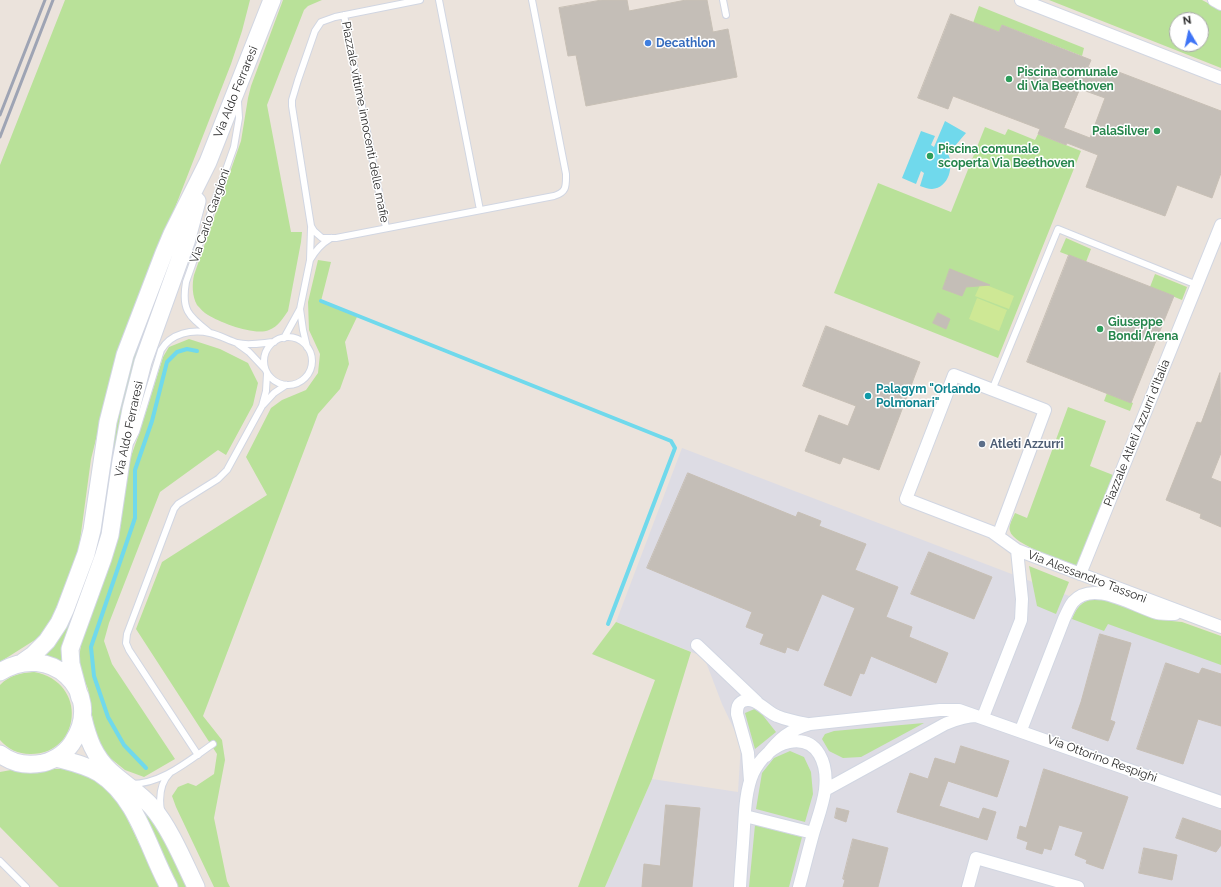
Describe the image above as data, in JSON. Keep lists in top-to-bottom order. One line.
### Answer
{"streets":{"main road":["Via Aldo Ferraresi"],"street":["Piazzale Atleti Azzurri d'Italia","Via Alessandro Tassoni","Via Ottorino Respighi"],"lane":["Piazzale vittime innocenti delle mafie","Via Carlo Gargioni"]},"crossings":[["Via Aldo Ferraresi","Via Carlo Gargioni"],["Piazzale Atleti Azzurri d'Italia","Via Alessandro Tassoni"],["Via Alessandro Tassoni","Via Ottorino Respighi"]],"places":["Decathlon","Piscina comunale di Via Beethoven","PalaSilver","Piscina comunale scoperta Via Beethoven","Giuseppe Bondi Arena","Palagym \"Orlando Polmonari\"","Atleti Azzurri"],"north":"top"}
